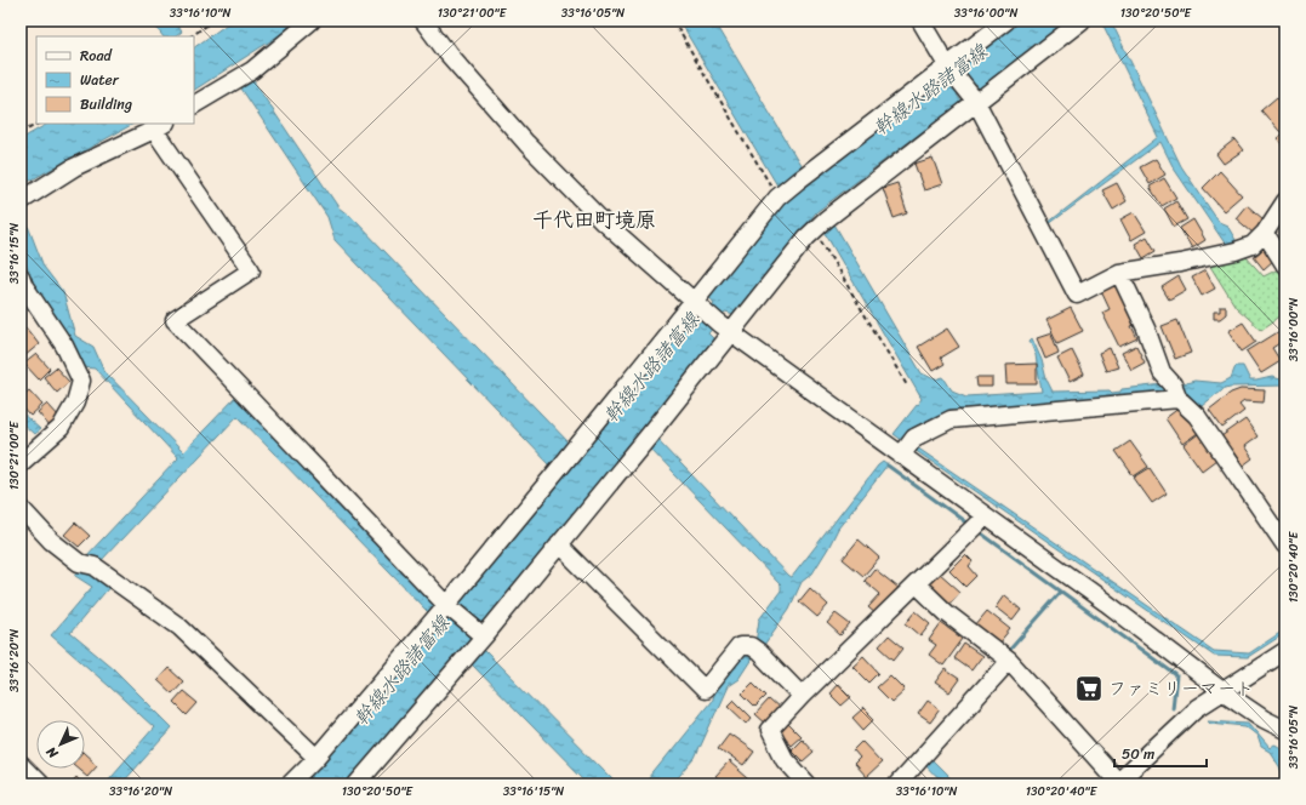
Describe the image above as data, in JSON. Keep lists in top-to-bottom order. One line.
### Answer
{"districts":["千代田町境原"],"water":["幹線水路諸富線"],"places":{"supermarket":["ファミリーマート"]},"legend":["Road","Water","Building"],"scale_bar":"50 m","north":"bottom left","coordinates":["33°16'10\"N","130°21'00\"E","33°16'05\"N","33°16'00\"N","130°20'50\"E","33°16'15\"N","130°20'40\"E","33°16'20\"N"]}
